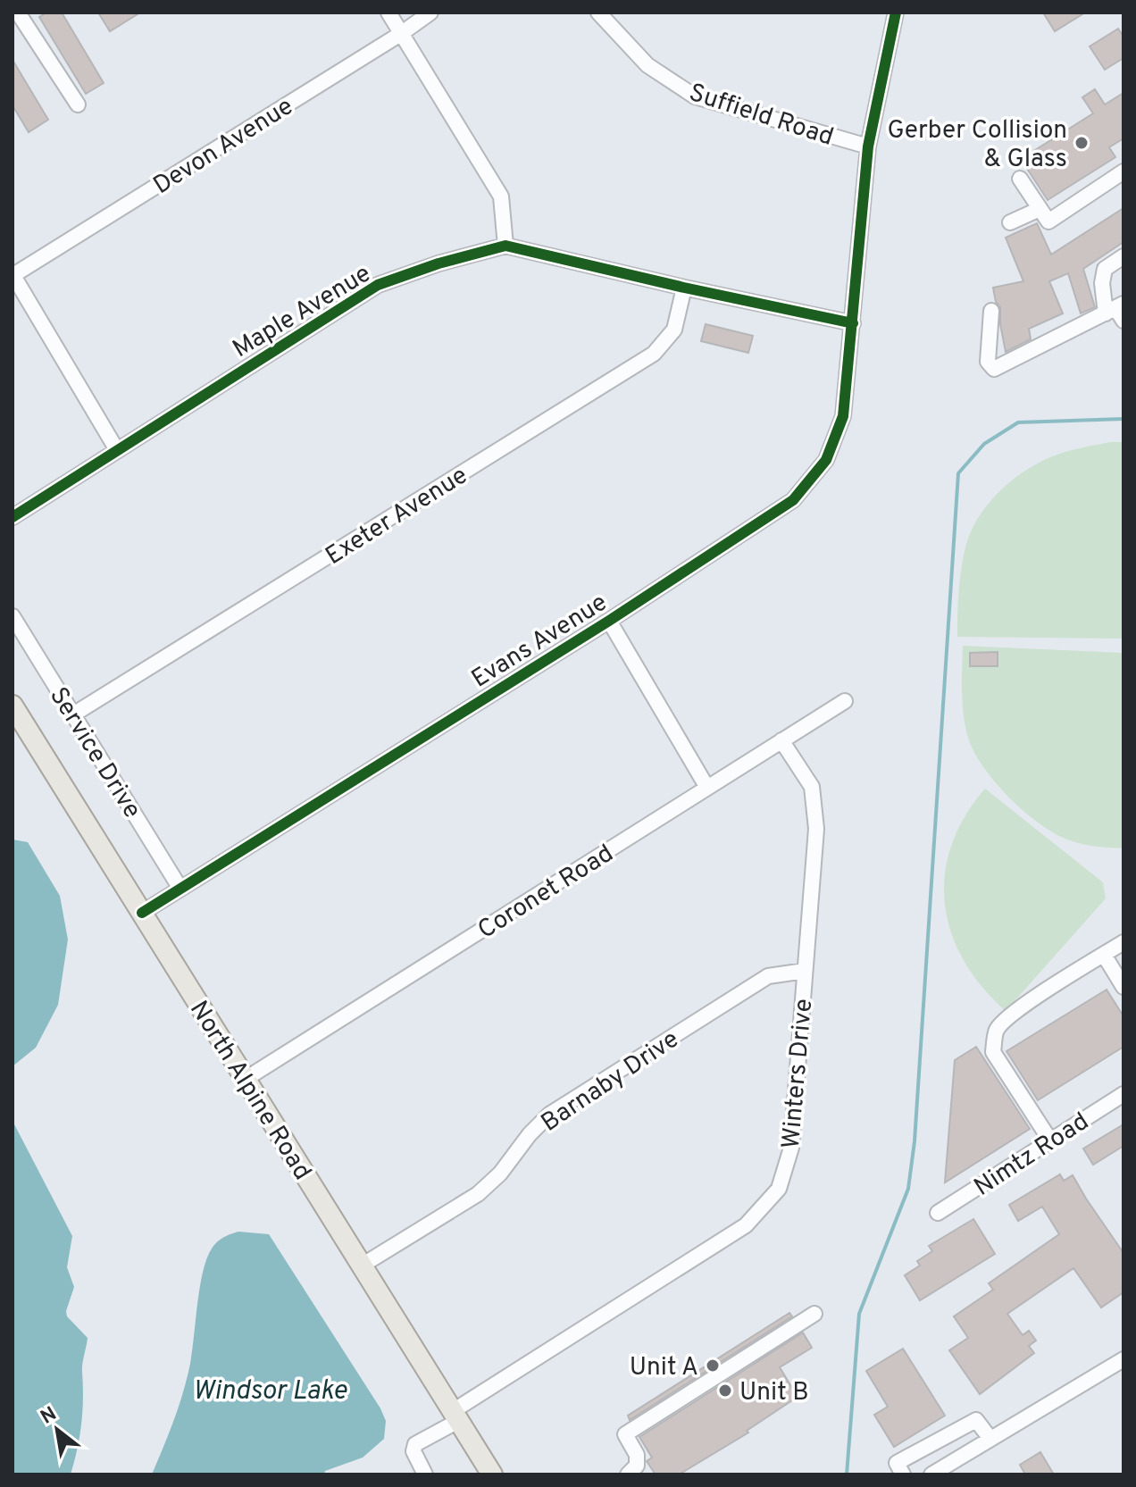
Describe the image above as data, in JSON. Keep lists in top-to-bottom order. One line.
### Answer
{"streets":{"main road":["North Alpine Road"],"street":["Suffield Road","Devon Avenue","Maple Avenue","Exeter Avenue","Evans Avenue","Service Drive","Coronet Road","Winters Drive","Barnaby Drive","Nimtz Road"]},"crossings":[["Suffield Road","Evans Avenue"],["Maple Avenue","Exeter Avenue"],["Maple Avenue","Evans Avenue"],["Exeter Avenue","Service Drive"],["Evans Avenue","Service Drive"],["Evans Avenue","North Alpine Road"],["Coronet Road","Winters Drive"],["Coronet Road","North Alpine Road"],["Winters Drive","Barnaby Drive"],["Winters Drive","North Alpine Road"],["Barnaby Drive","North Alpine Road"]],"water":["Windsor Lake"],"places":["Gerber Collision & Glass","Unit A","Unit B"],"north":"top left"}
